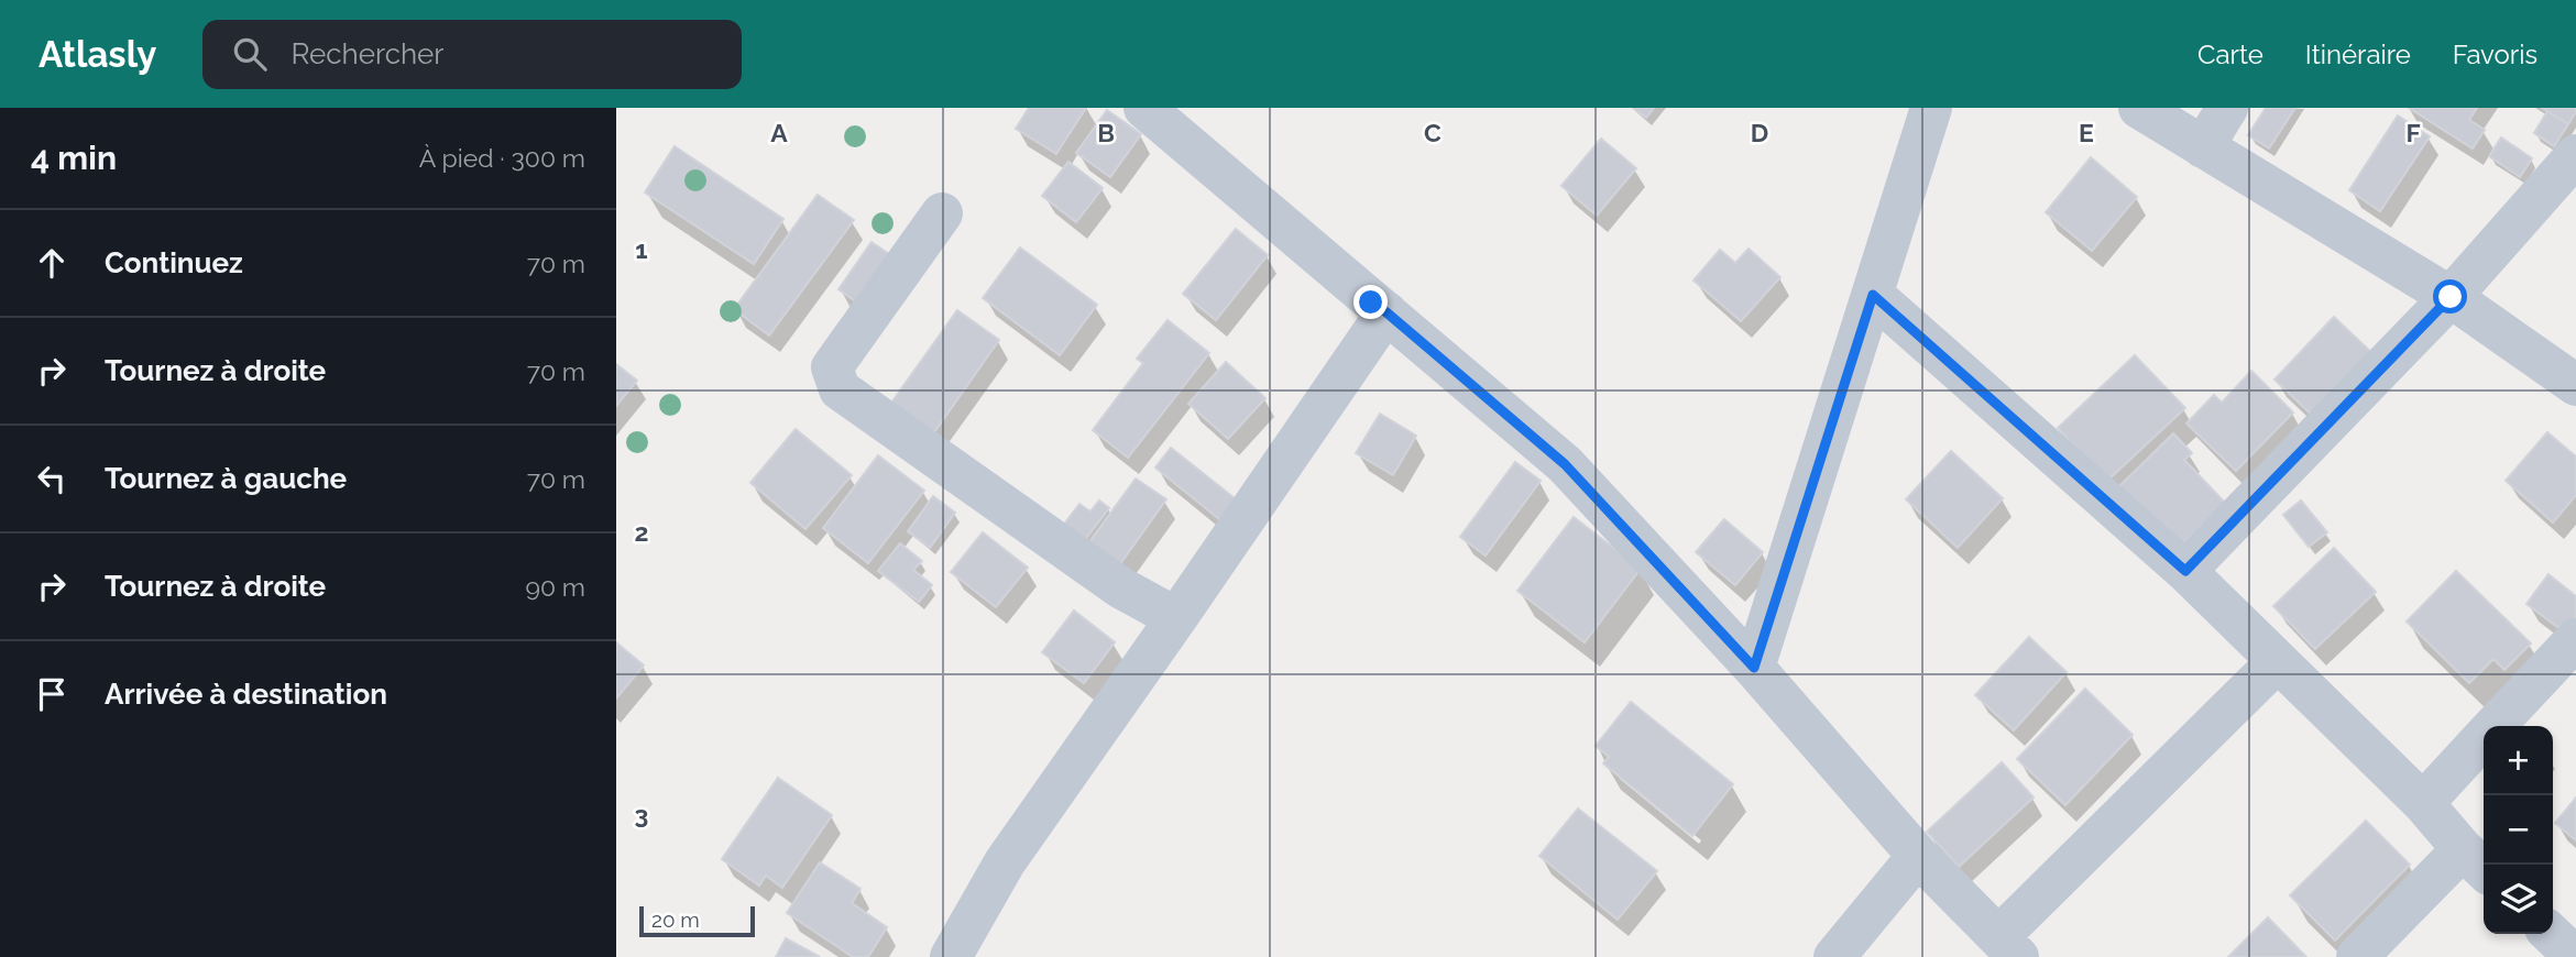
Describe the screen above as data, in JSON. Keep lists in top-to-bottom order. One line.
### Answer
{"scale_bar":"20 m","page":{"header":"Atlasly","search":"Rechercher","nav":["Carte","Itinéraire","Favoris"],"heading":["4 min","À pied · 300 m"],"list":[["Continuez","70 m"],["Tournez à droite","70 m"],["Tournez à gauche","70 m"],["Tournez à droite","90 m"],"Arrivée à destination"],"map_buttons":["+","−"],"scale":"20 m"},"grid":{"columns":["A","B","C","D","E","F"],"rows":["1","2","3"]}}
